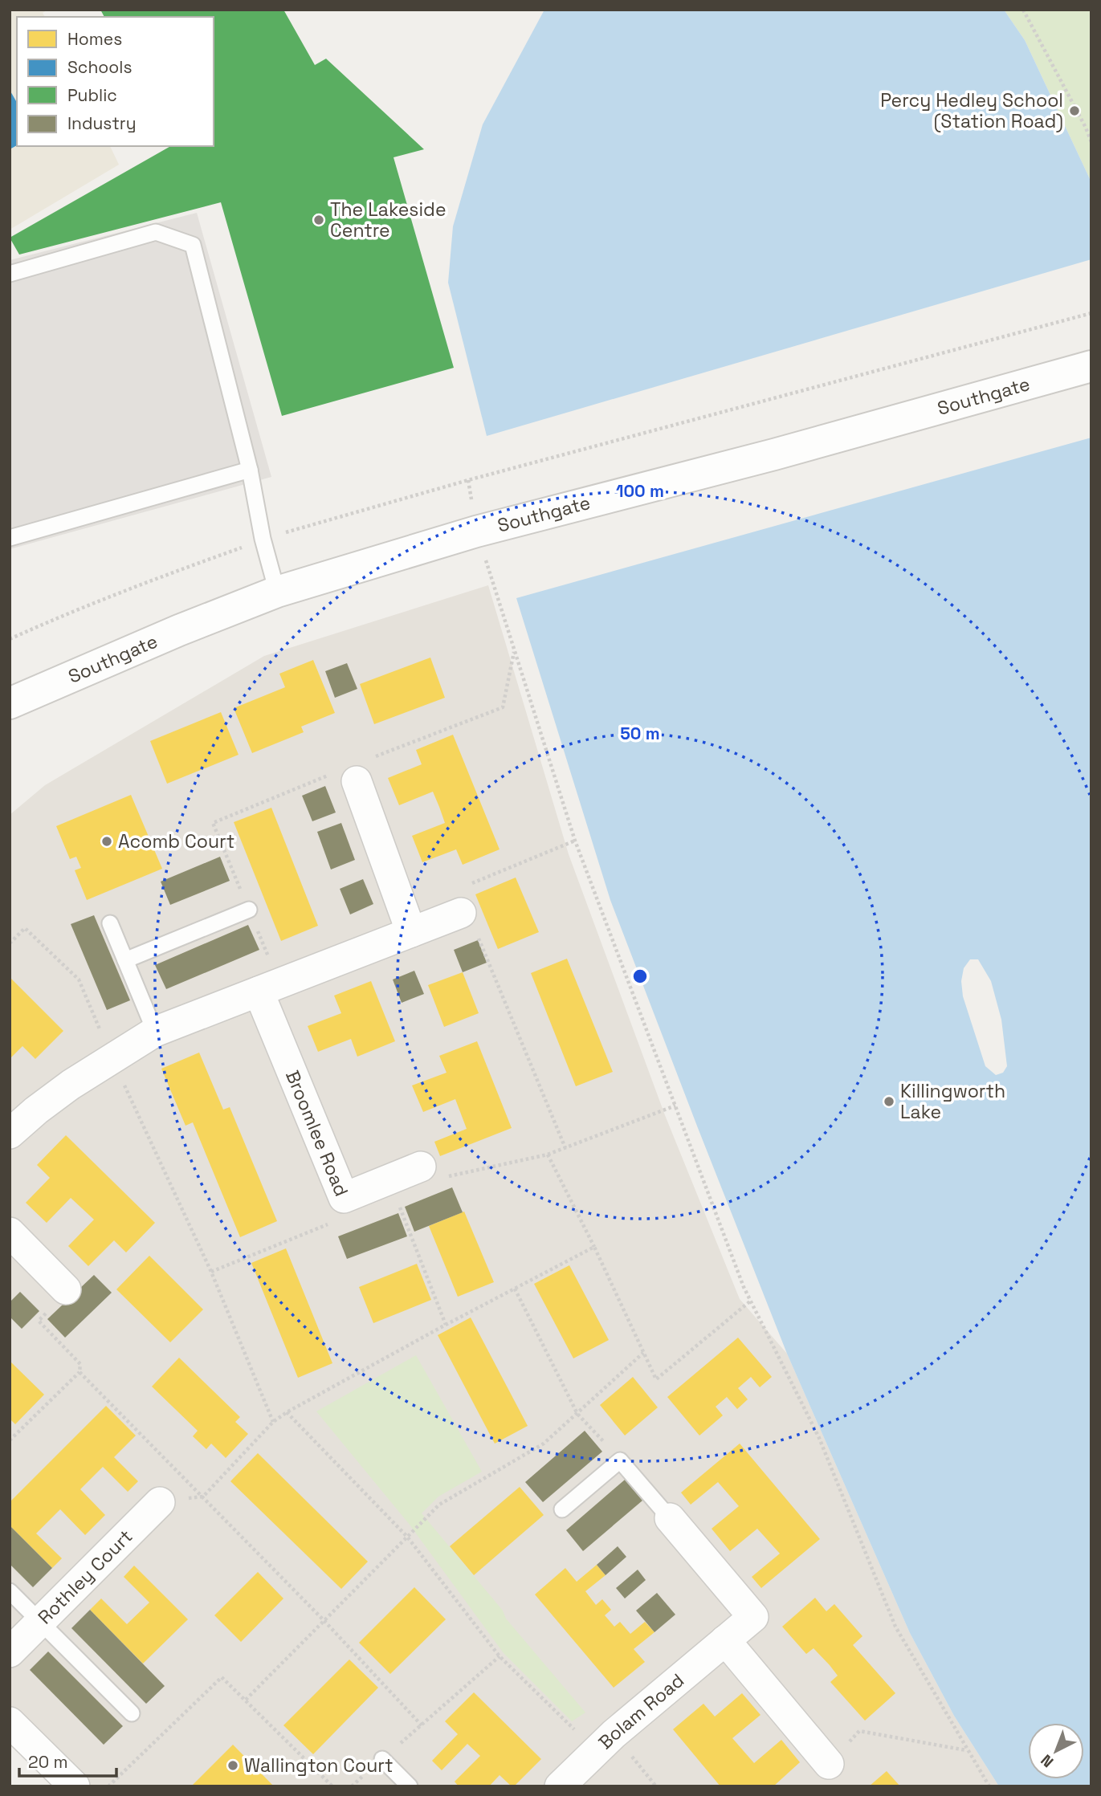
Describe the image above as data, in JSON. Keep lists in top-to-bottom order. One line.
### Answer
{"streets":{"street":["Southgate","Broomlee Road","Rothley Court","Bolam Road"]},"places":["Percy Hedley School (Station Road)","The Lakeside Centre","Acomb Court","Killingworth Lake","Wallington Court"],"legend":["Homes","Schools","Public","Industry"],"scale_bar":"20 m","north":"bottom left","rings":["100 m","50 m"]}
